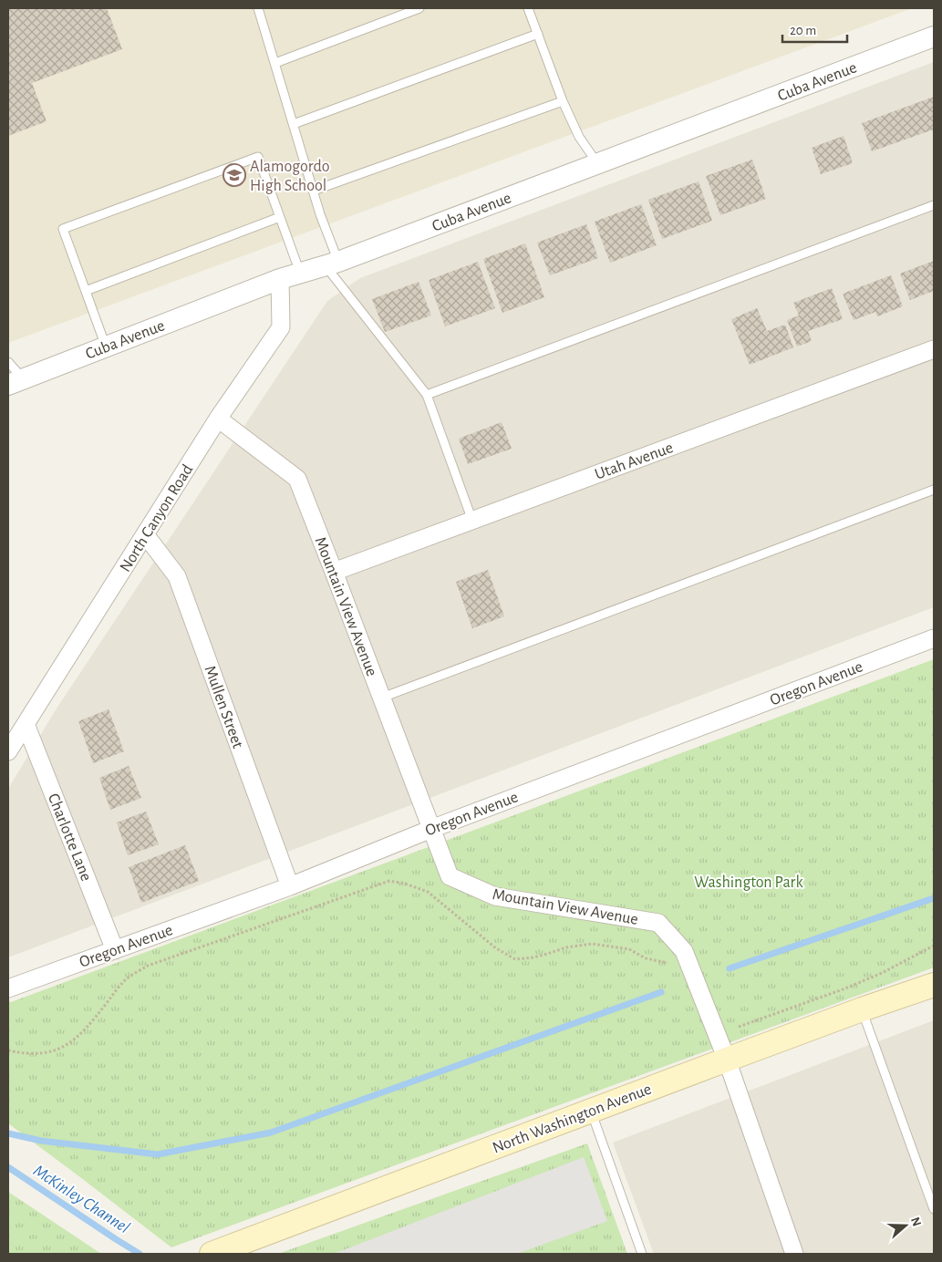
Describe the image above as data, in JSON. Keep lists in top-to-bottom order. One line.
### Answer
{"streets":{"main road":["North Washington Avenue"],"street":["Cuba Avenue","Utah Avenue","North Canyon Road","Mountain View Avenue","Oregon Avenue","Mullen Street","Charlotte Lane"]},"crossings":[["Cuba Avenue","North Canyon Road"],["Utah Avenue","Mountain View Avenue"],["North Canyon Road","Mountain View Avenue"],["North Canyon Road","Mullen Street"],["North Canyon Road","Charlotte Lane"],["Mountain View Avenue","Oregon Avenue"],["Mountain View Avenue","North Washington Avenue"],["Oregon Avenue","Mullen Street"],["Oregon Avenue","Charlotte Lane"]],"water":["McKinley Channel"],"parks":["Washington Park"],"places":{"school or university":["Alamogordo High School"]},"scale_bar":"20 m","north":"right"}
